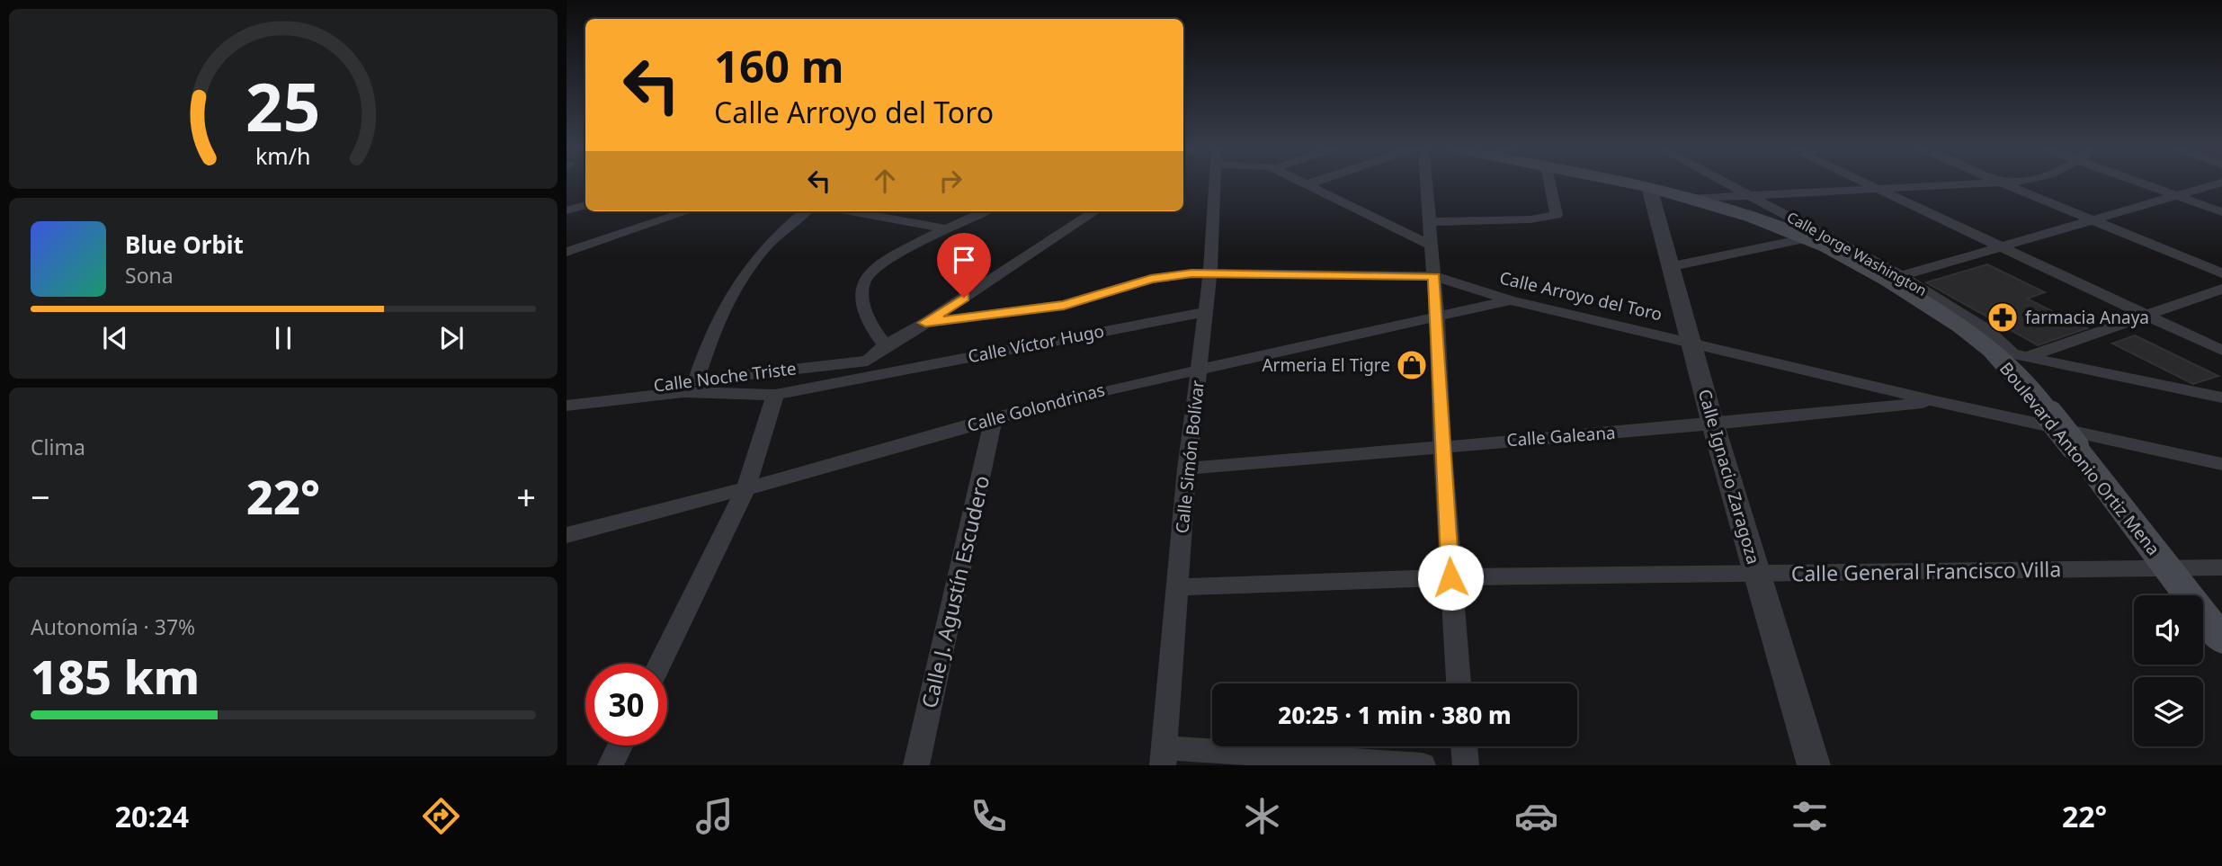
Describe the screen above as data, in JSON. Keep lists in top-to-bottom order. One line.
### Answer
{"streets":{"main road":["Boulevard Antonio Ortiz Mena"],"street":["Calle Jorge Washington","Calle Arroyo del Toro","Calle Víctor Hugo","Calle Noche Triste","Calle Golondrinas","Calle Galeana","Calle Simón Bolívar","Calle Ignacio Zaragoza","Calle General Francisco Villa","Calle J. Agustín Escudero"]},"crossings":[["Calle Jorge Washington","Boulevard Antonio Ortiz Mena"],["Calle Arroyo del Toro","Calle Golondrinas"],["Calle Arroyo del Toro","Calle Galeana"],["Calle Arroyo del Toro","Calle Simón Bolívar"],["Calle Arroyo del Toro","Calle Ignacio Zaragoza"],["Calle Víctor Hugo","Calle Noche Triste"],["Calle Víctor Hugo","Calle Simón Bolívar"],["Calle Golondrinas","Calle Simón Bolívar"],["Calle Golondrinas","Calle J. Agustín Escudero"],["Calle Galeana","Calle Simón Bolívar"],["Calle Galeana","Calle Ignacio Zaragoza"],["Calle Simón Bolívar","Calle General Francisco Villa"],["Boulevard Antonio Ortiz Mena","Calle Ignacio Zaragoza"],["Boulevard Antonio Ortiz Mena","Calle General Francisco Villa"],["Calle Ignacio Zaragoza","Calle General Francisco Villa"]],"places":{"pharmacy":["farmacia Anaya"],"shop":["Armeria El Tigre"]},"page":{"turn":["160 m","Calle Arroyo del Toro"],"song":["Blue Orbit","Sona"],"tile":["Clima",["Autonomía · 37%","185 km"]],"heat":["−","22°","+"],"limit":"30","trip":"20:25 · 1 min · 380 m","tabs":["20:24","22°"],"gauge":["25","km/h"]}}
